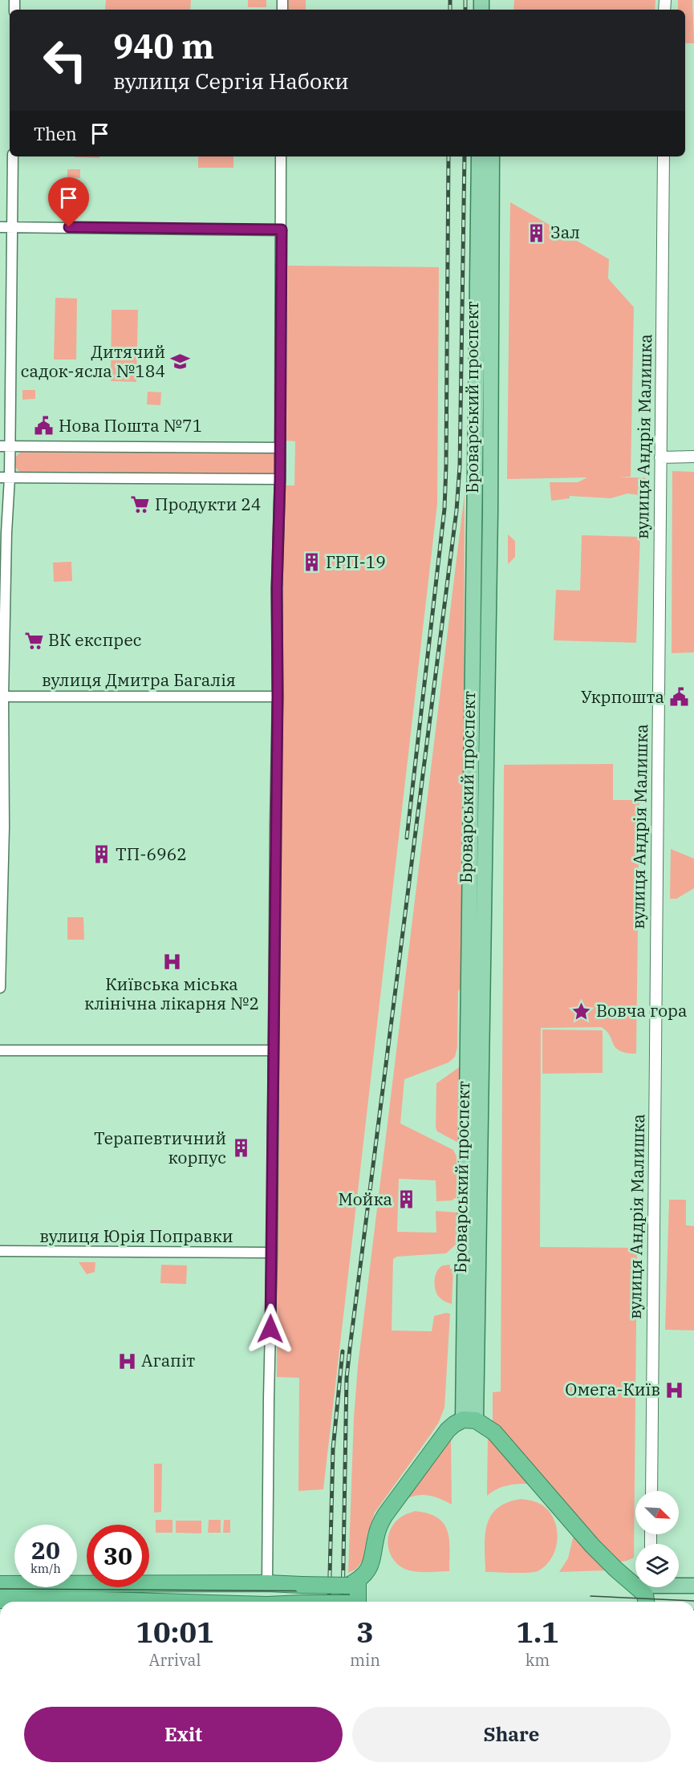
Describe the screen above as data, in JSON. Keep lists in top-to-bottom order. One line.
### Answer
{"streets":{"main road":["Броварський проспект"],"street":["вулиця Андрія Малишка","вулиця Дмитра Багалія","вулиця Юрія Поправки"]},"places":{"building":["Зал","ГРП-19","ТП-6962","Терапевтичний корпус","Мойка"],"school or university":["Дитячий садок-ясла №184"],"public building":["Нова Пошта №71","Укрпошта"],"supermarket":["Продукти 24","ВК експрес"],"hospital":["Київська міська клінічна лікарня №2","Агапіт","Омега-Київ"],"place":["Вовча гора"]},"north":"bottom right","page":{"turn":["940 m","вулиця Сергія Набоки"],"then":"Then","speed":"20 km/h","limit":"30","eta":["10:01","Arrival","3","min","1.1","km"],"buttons":["Exit","Share"]}}
